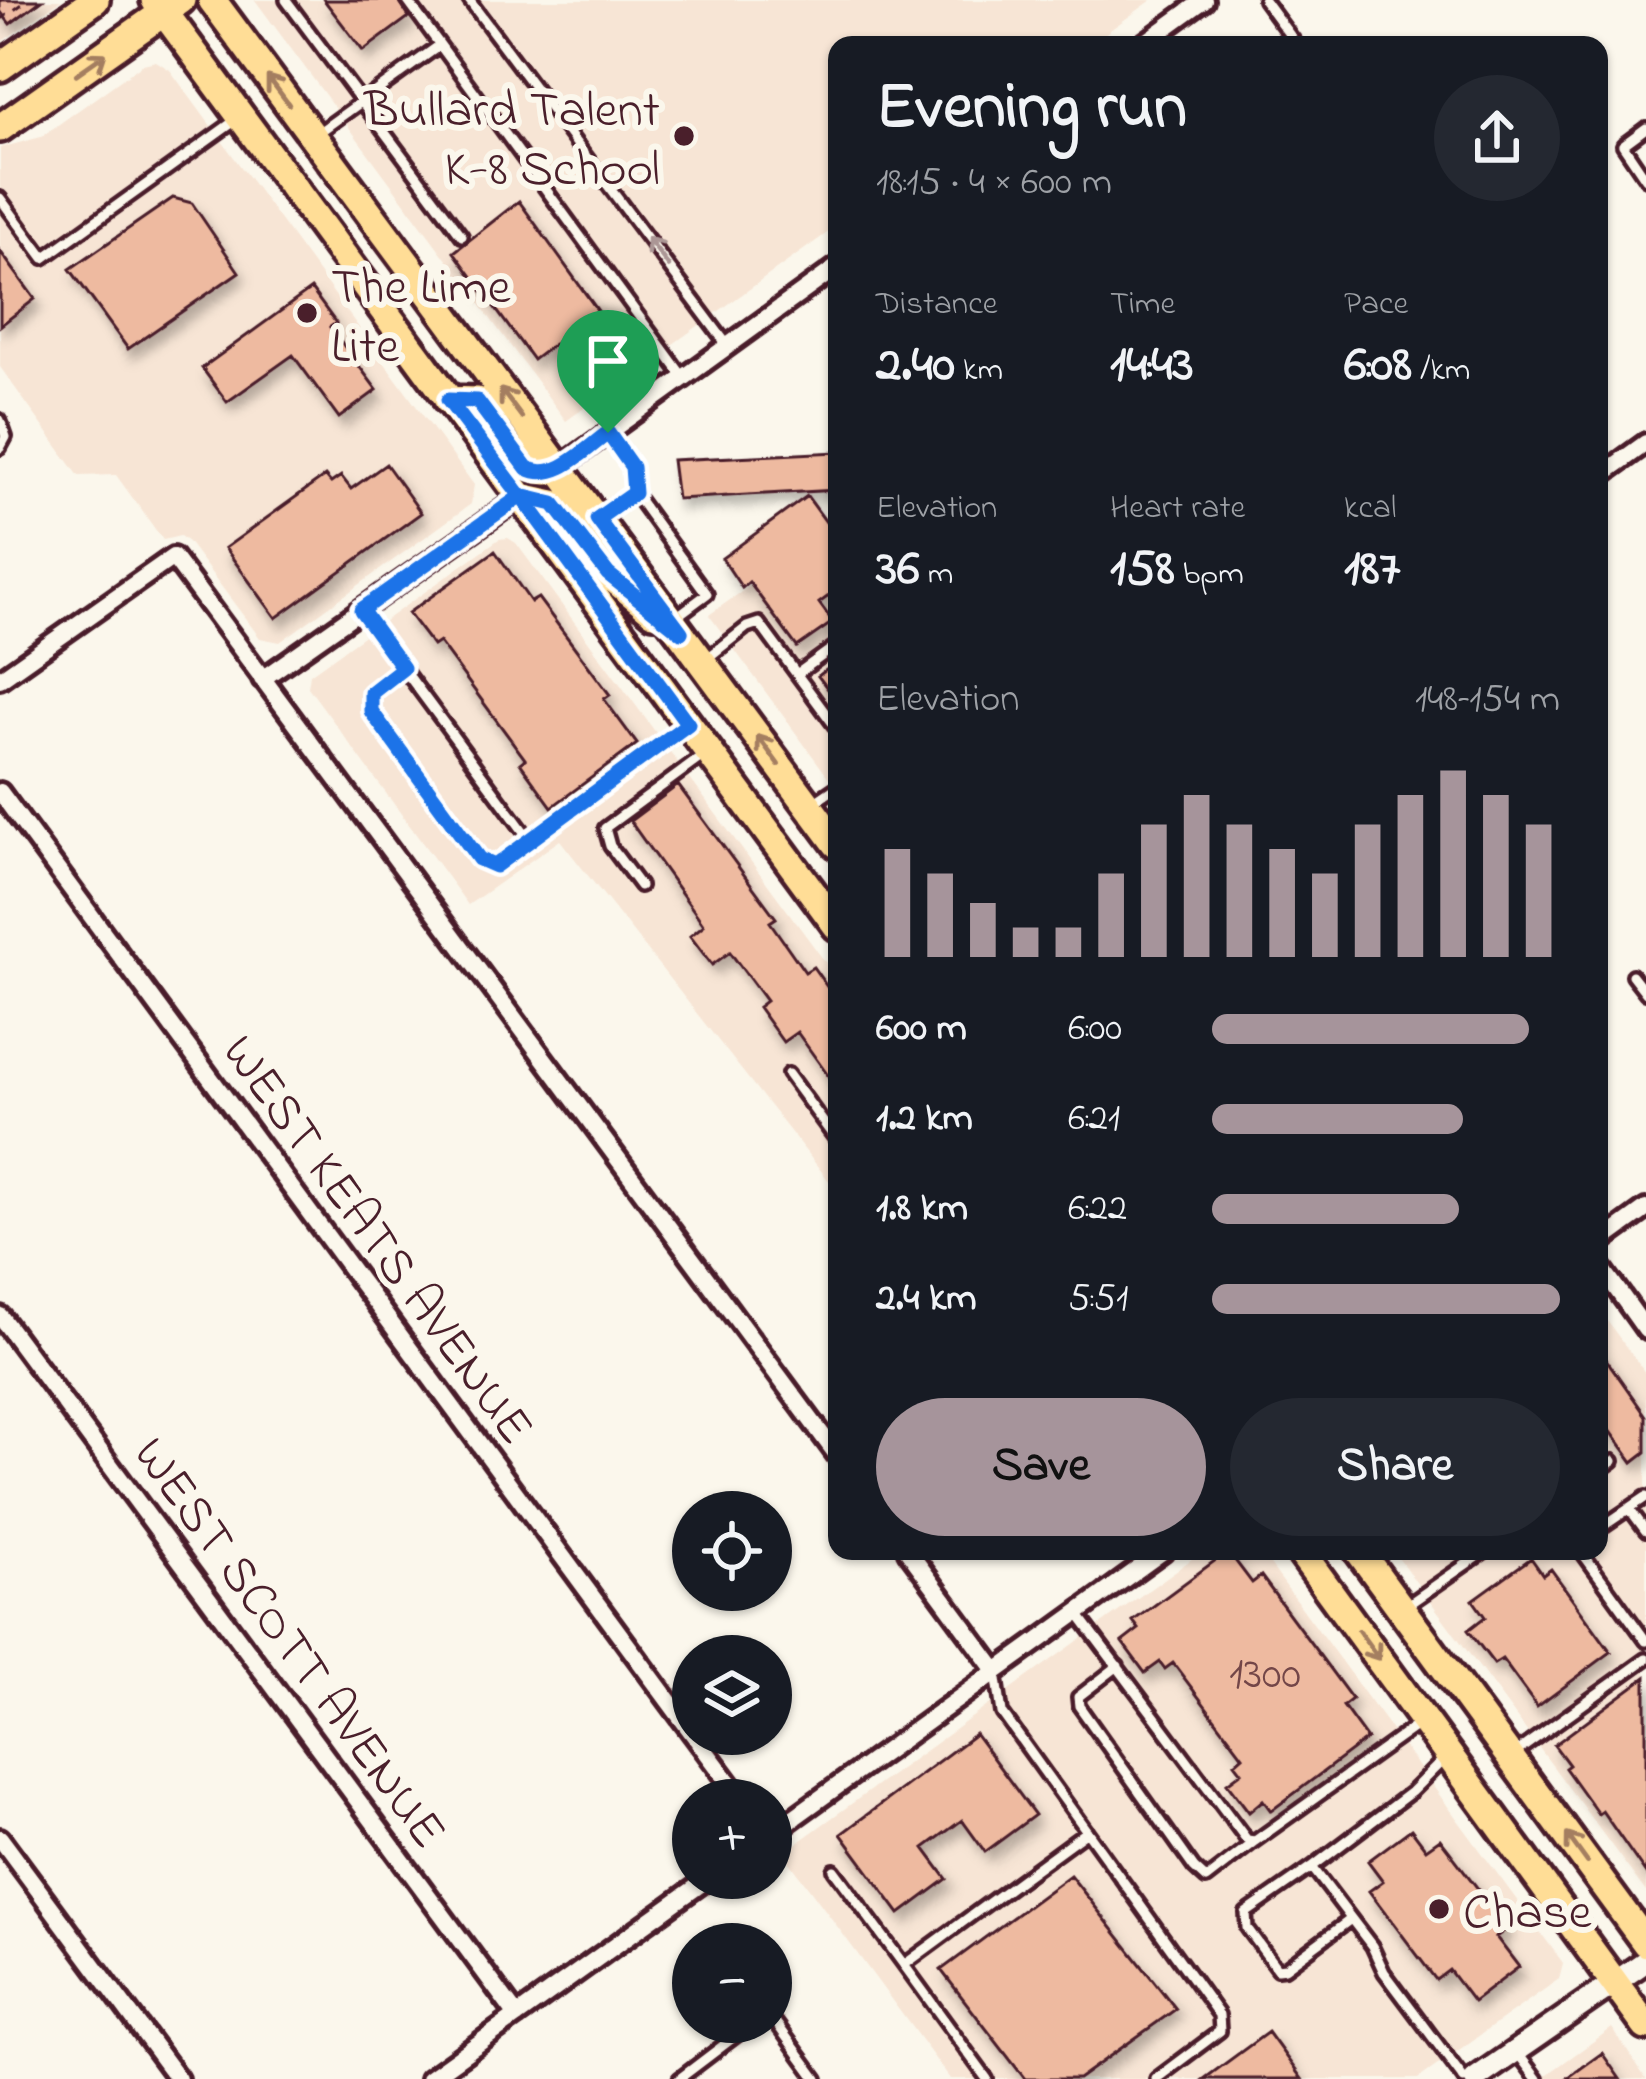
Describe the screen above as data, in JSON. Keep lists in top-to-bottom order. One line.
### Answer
{"streets":{"street":["WEST KEATS AVENUE","WEST SCOTT AVENUE"]},"places":["Bullard Talent K-8 School","The Lime Lite","Chase"],"house_numbers":["1300"],"page":{"heading":["Evening run","18:15 · 4 × 600 m"],"stats":[["Distance","2.40 km"],["Time","14:43"],["Pace","6:08 /km"],["Elevation","36 m"],["Heart rate","158 bpm"],["kcal","187"]],"chart":["Elevation","148–154 m"],"list":[{"name":"600 m","note":"6:00"},{"name":"1.2 km","note":"6:21"},{"name":"1.8 km","note":"6:22"},{"name":"2.4 km","note":"5:51"}],"buttons":["Save","Share"],"map_buttons":["+","−"]}}
